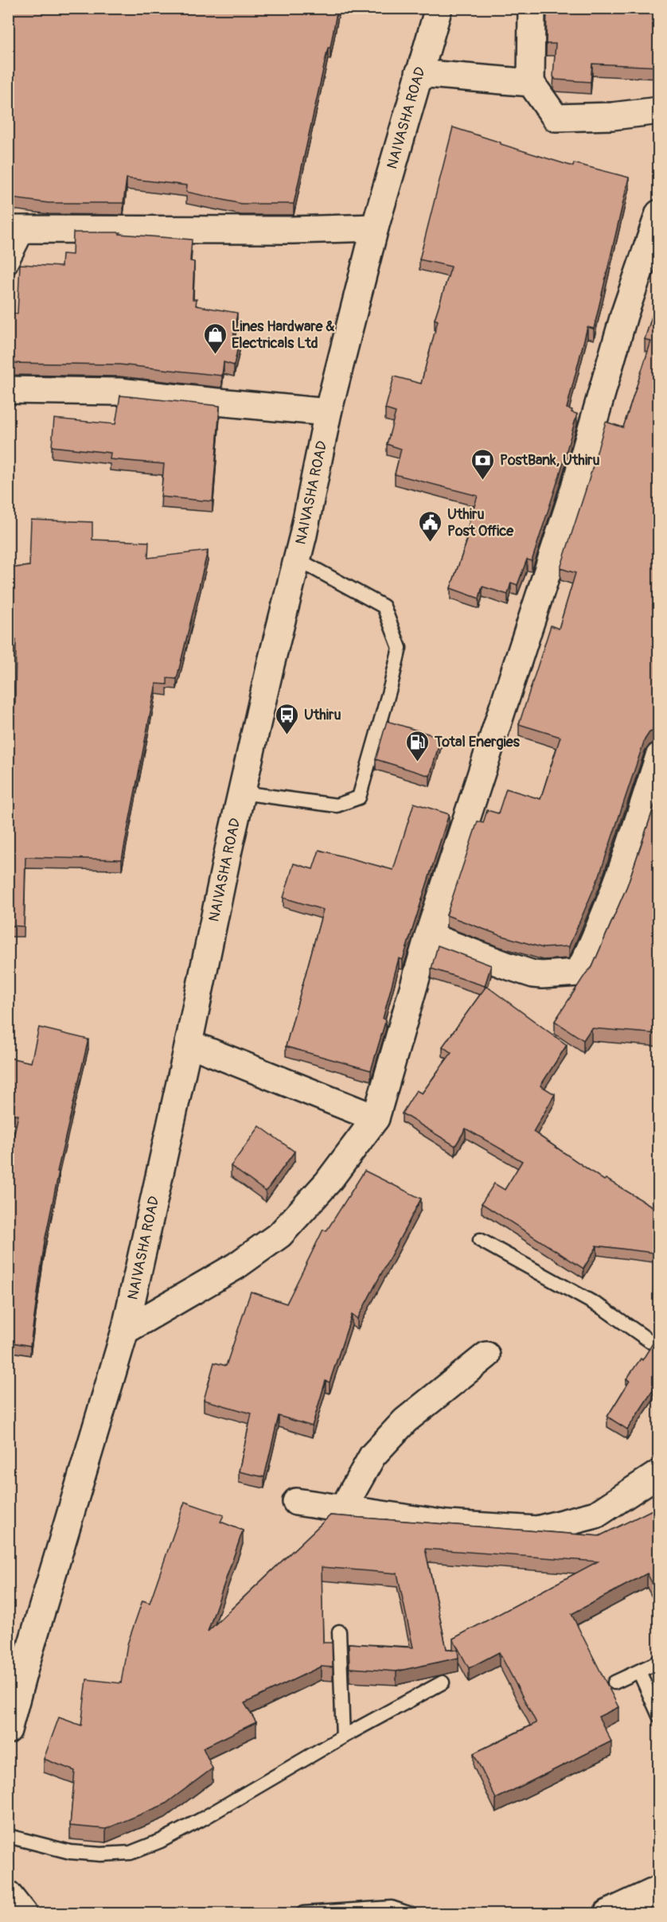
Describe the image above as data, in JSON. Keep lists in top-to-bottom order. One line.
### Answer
{"streets":{"street":["NAIVASHA ROAD"]},"places":{"shop":["Lines Hardware & Electricals Ltd"],"bank":["PostBank, Uthiru"],"public building":["Uthiru Post Office"],"bus stop":["Uthiru"],"fuel station":["Total Energies"]}}
